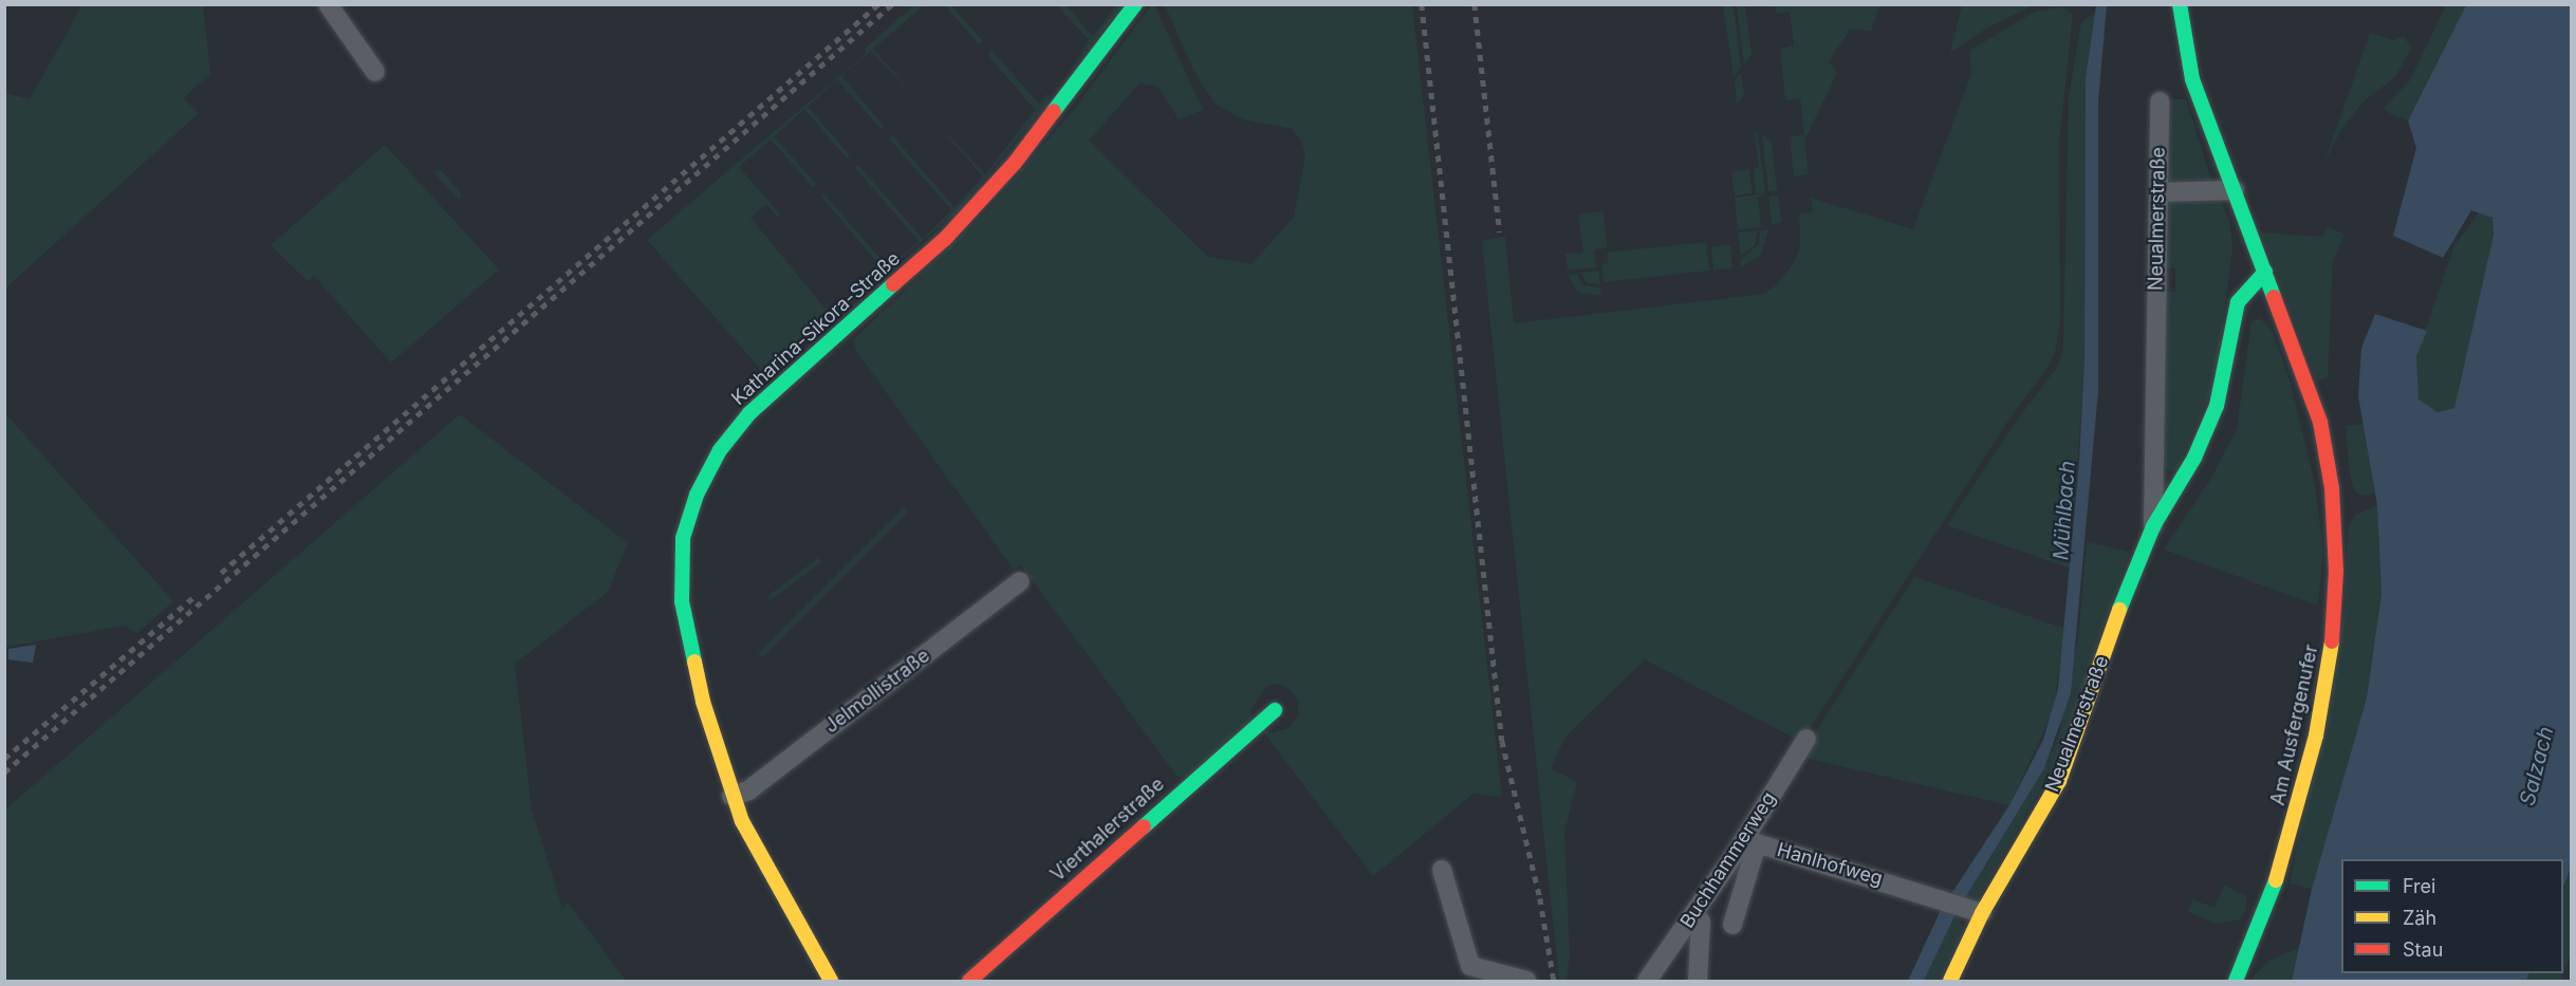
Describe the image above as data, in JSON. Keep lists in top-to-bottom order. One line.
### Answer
{"streets":{"street":["Neualmerstraße","Katharina-Sikora-Straße","Jelmollistraße","Am Ausfergenufer","Vierthalerstraße","Buchhammerweg","Hanlhofweg"]},"crossings":[["Neualmerstraße","Am Ausfergenufer"],["Neualmerstraße","Hanlhofweg"],["Katharina-Sikora-Straße","Jelmollistraße"]],"water":["Mühlbach","Salzach"],"legend":["Frei","Zäh","Stau"]}
